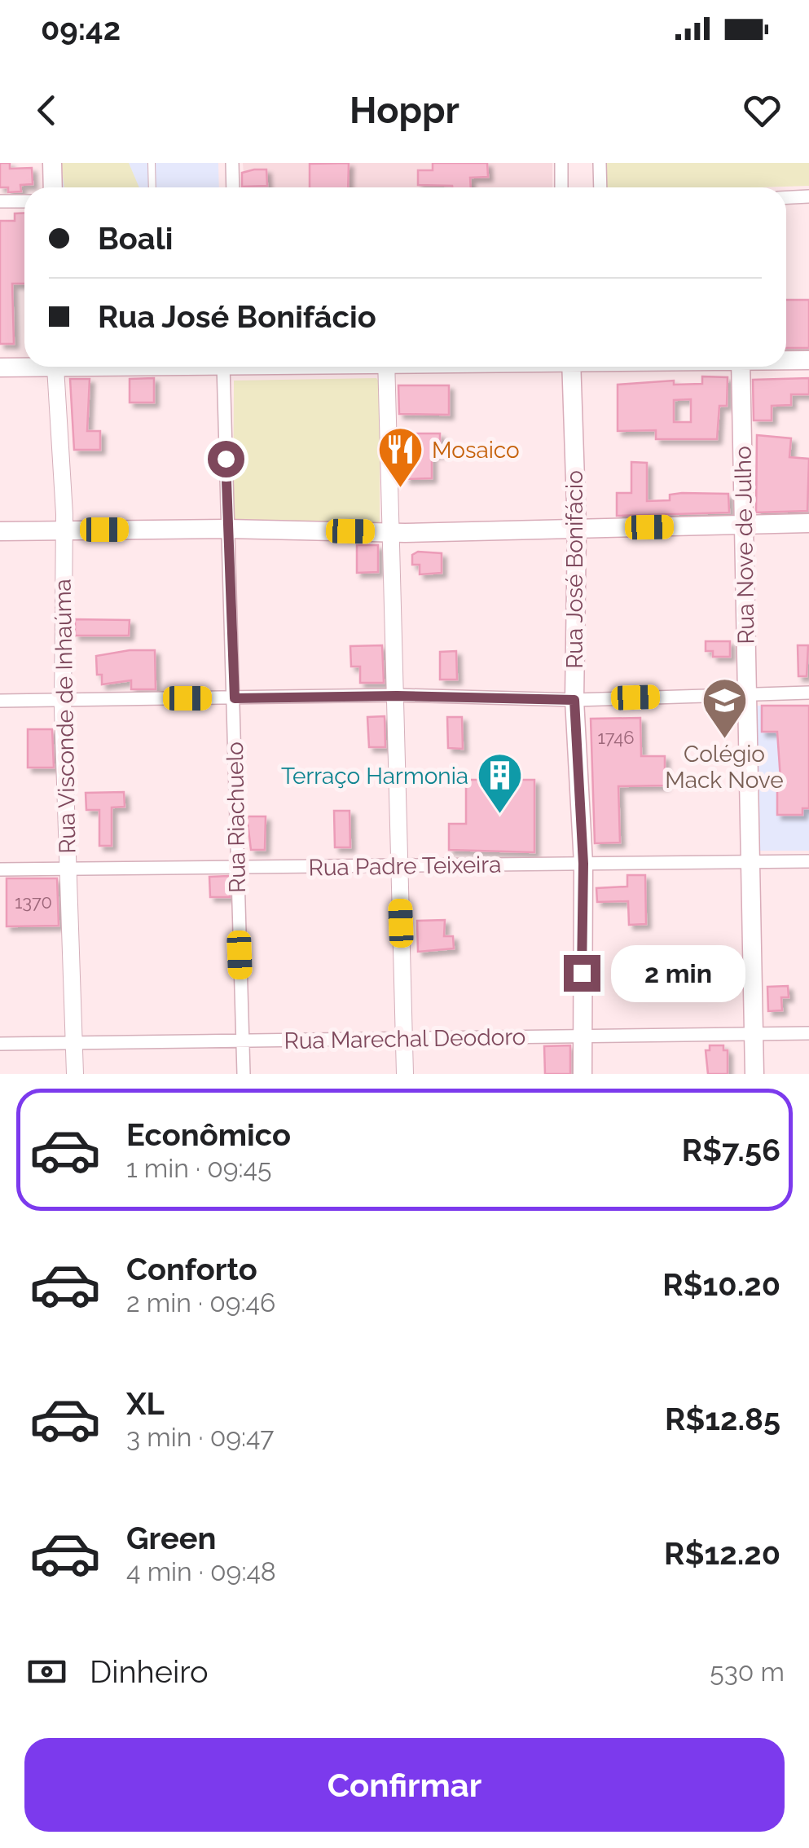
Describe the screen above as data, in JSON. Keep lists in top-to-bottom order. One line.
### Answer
{"streets":{"main road":["Rua Nove de Julho","Rua José Bonifácio"],"street":["Rua Visconde de Inhaúma","Rua Riachuelo","Rua Padre Teixeira","Rua Marechal Deodoro"]},"crossings":[["Rua Nove de Julho","Rua Padre Teixeira"],["Rua Nove de Julho","Rua Marechal Deodoro"],["Rua José Bonifácio","Rua Padre Teixeira"],["Rua José Bonifácio","Rua Marechal Deodoro"],["Rua Visconde de Inhaúma","Rua Padre Teixeira"],["Rua Visconde de Inhaúma","Rua Marechal Deodoro"],["Rua Riachuelo","Rua Padre Teixeira"],["Rua Riachuelo","Rua Marechal Deodoro"]],"places":{"restaurant":["Mosaico"],"school or university":["Colégio Mack Nove"],"building":["Terraço Harmonia"]},"house_numbers":["1746","1370"],"page":{"status":"09:42","header":"Hoppr","banner":["Boali","Rua José Bonifácio"],"bubble":"2 min","list":[{"name":"Econômico","note":"1 min · 09:45","value":"R$7.56"},{"name":"Conforto","note":"2 min · 09:46","value":"R$10.20"},{"name":"XL","note":"3 min · 09:47","value":"R$12.85"},{"name":"Green","note":"4 min · 09:48","value":"R$12.20"}],"pay":["Dinheiro","530 m"],"buttons":"Confirmar"}}
